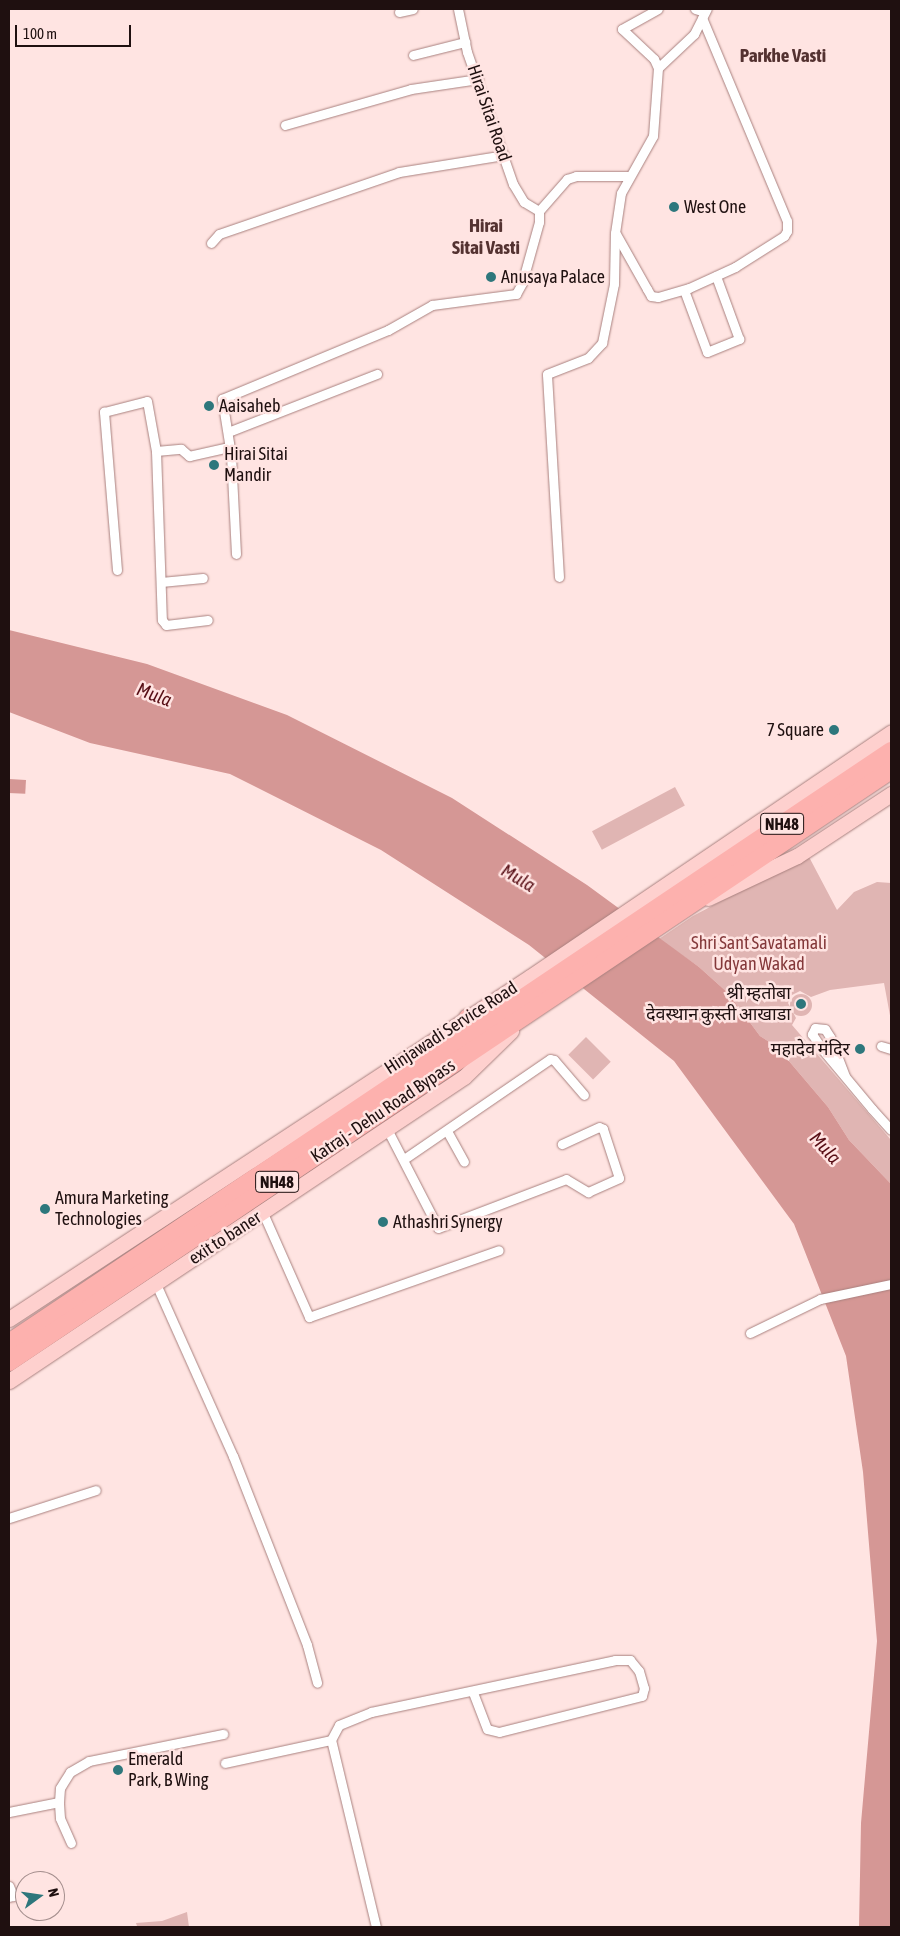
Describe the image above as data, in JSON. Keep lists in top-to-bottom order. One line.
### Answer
{"streets":{"highway":["NH48","Katraj - Dehu Road Bypass"],"main road":["Hinjawadi Service Road","exit to baner"],"street":["Hirai Sitai Road"]},"crossings":[["NH48","Katraj - Dehu Road Bypass"],["Hinjawadi Service Road","Katraj - Dehu Road Bypass"],["Katraj - Dehu Road Bypass","exit to baner"]],"districts":["Parkhe Vasti","Hirai Sitai Vasti"],"water":["Mula"],"parks":["Shri Sant Savatamali Udyan Wakad"],"places":["West One","Anusaya Palace","Aaisaheb","Hirai Sitai Mandir","7 Square","श्री म्हतोबा देवस्थान कुस्ती आखाडा","महादेव मंदिर","Amura Marketing Technologies","Athashri Synergy","Emerald Park, B Wing"],"scale_bar":"100 m","north":"right"}
